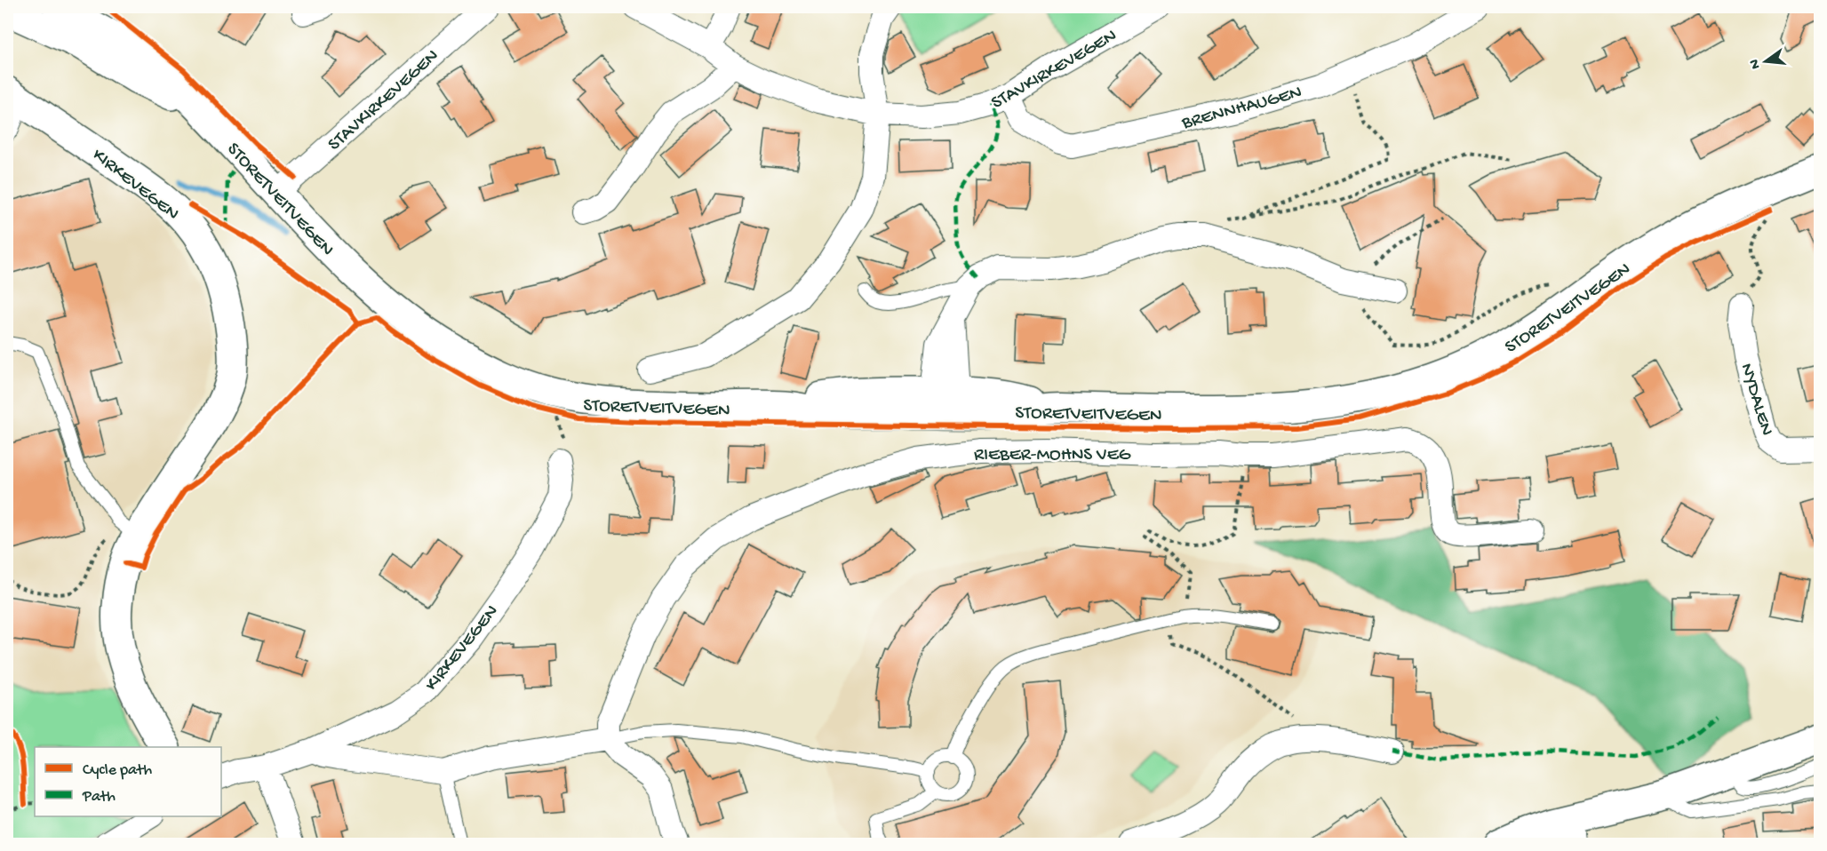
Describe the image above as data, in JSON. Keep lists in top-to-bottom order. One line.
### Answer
{"streets":{"main road":["KIRKEVEGEN","STORETVEITVEGEN"],"street":["STAVKIRKEVEGEN","BRENNHAUGEN","NYDALEN","RIEBER-MOHNS VEG"]},"crossings":[["STAVKIRKEVEGEN","BRENNHAUGEN"],["STAVKIRKEVEGEN","STORETVEITVEGEN"]],"legend":["Cycle path","Path"],"north":"left"}
